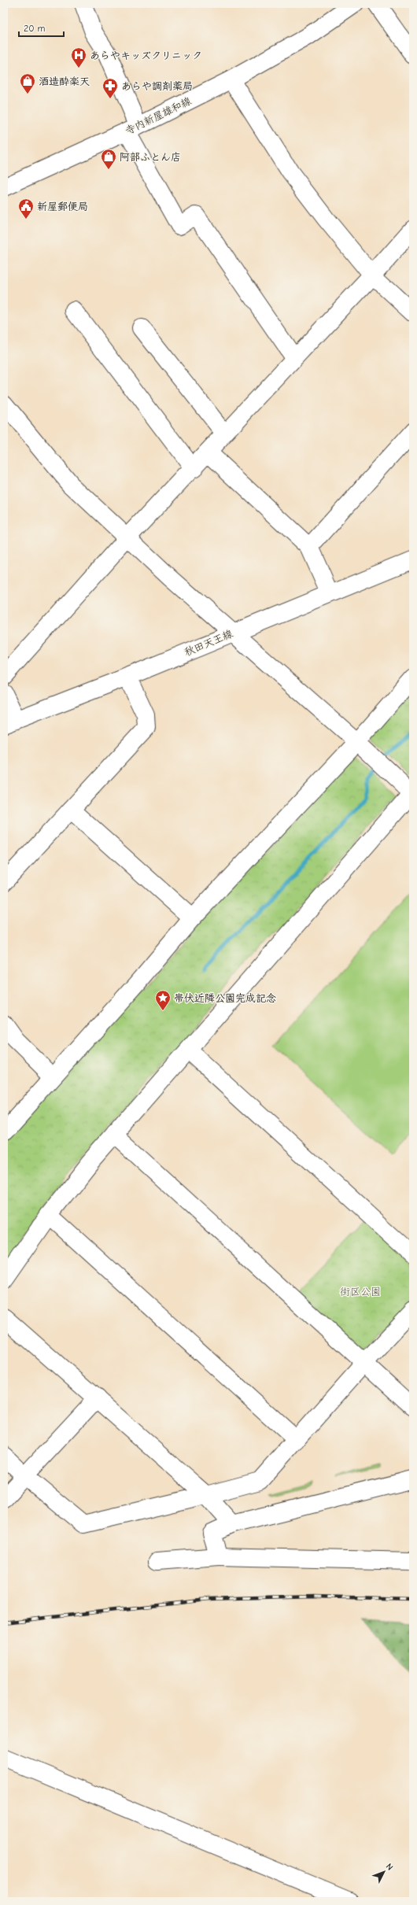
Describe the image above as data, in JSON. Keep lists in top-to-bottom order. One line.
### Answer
{"streets":{"street":["寺内新屋雄和線","秋田天王線"]},"parks":["街区公園"],"places":{"hospital":["あらやキッズクリニック"],"shop":["酒造酔楽天","阿部ふとん店"],"pharmacy":["あらや調剤薬局"],"public building":["新屋郵便局"],"place":["帯伏近隣公園完成記念"]},"scale_bar":"20 m","north":"top right"}
